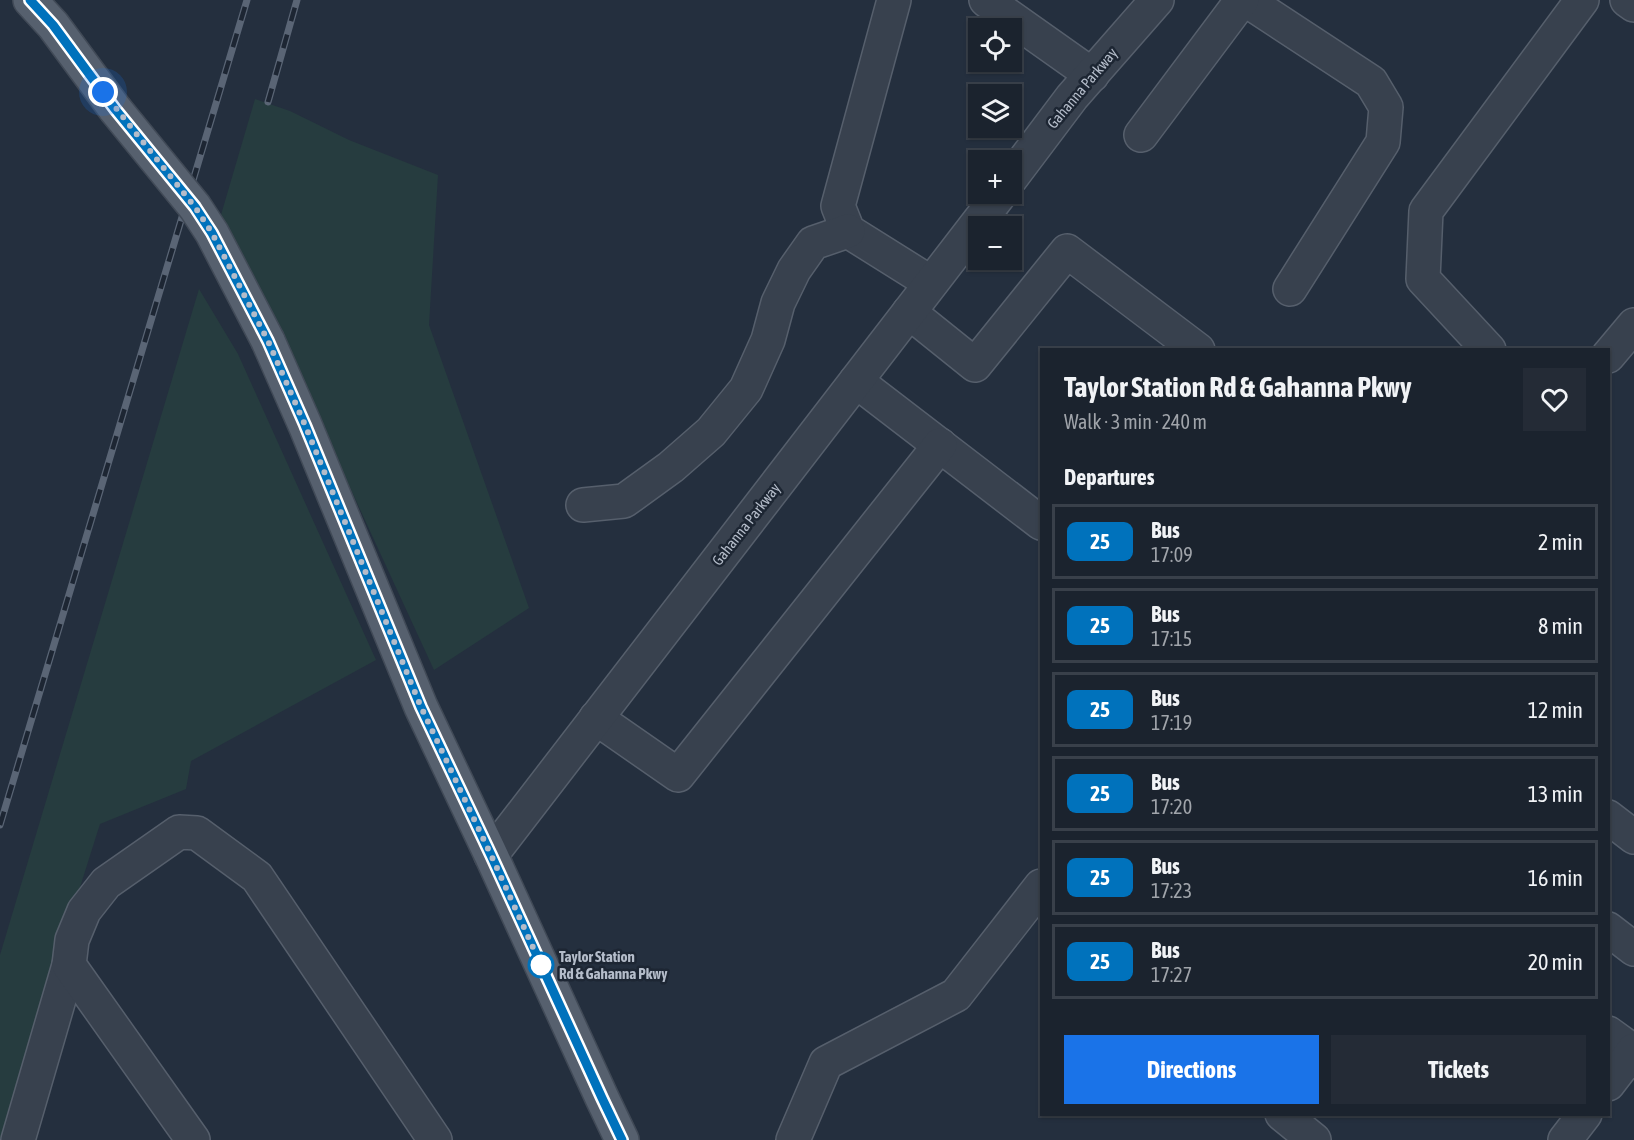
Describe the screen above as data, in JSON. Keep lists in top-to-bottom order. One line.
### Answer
{"streets":{"street":["Gahanna Parkway"]},"places":["Taylor Station Rd & Gahanna Pkwy"],"lines":["bus line 25"],"page":{"map_buttons":["+","−"],"heading":[["Taylor Station Rd & Gahanna Pkwy","Walk · 3 min · 240 m"],"Departures"],"list":[{"mark":"25","name":"Bus","note":"17:09","value":"2 min"},{"mark":"25","name":"Bus","note":"17:15","value":"8 min"},{"mark":"25","name":"Bus","note":"17:19","value":"12 min"},{"mark":"25","name":"Bus","note":"17:20","value":"13 min"},{"mark":"25","name":"Bus","note":"17:23","value":"16 min"},{"mark":"25","name":"Bus","note":"17:27","value":"20 min"}],"buttons":["Directions","Tickets"]}}
